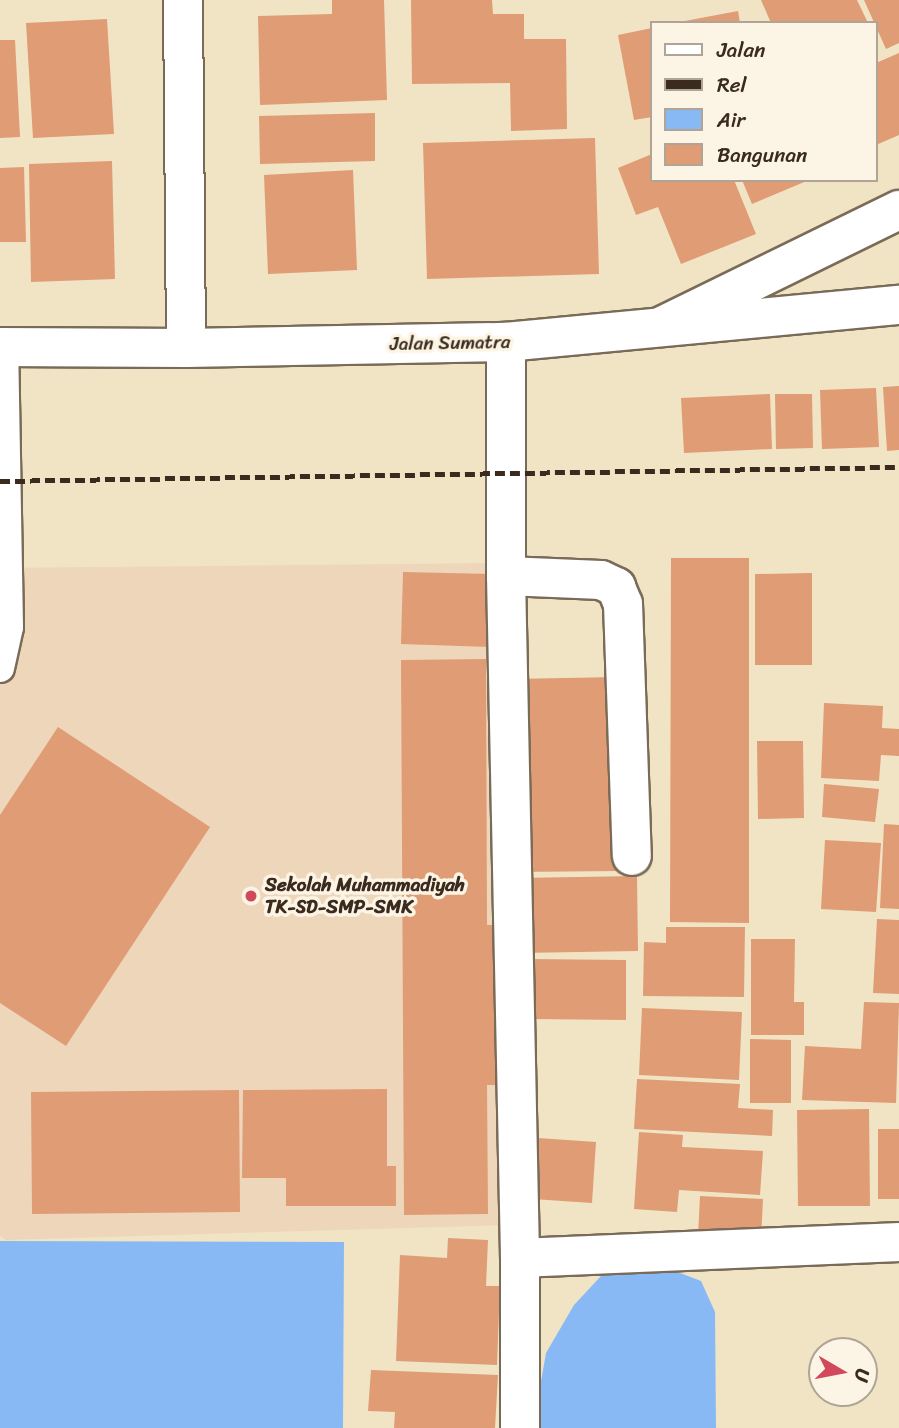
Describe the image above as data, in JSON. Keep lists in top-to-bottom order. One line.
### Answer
{"streets":{"main road":["Jalan Sumatra"]},"places":["Sekolah Muhammadiyah TK-SD-SMP-SMK"],"legend":["Jalan","Rel","Air","Bangunan"],"north":"right"}
